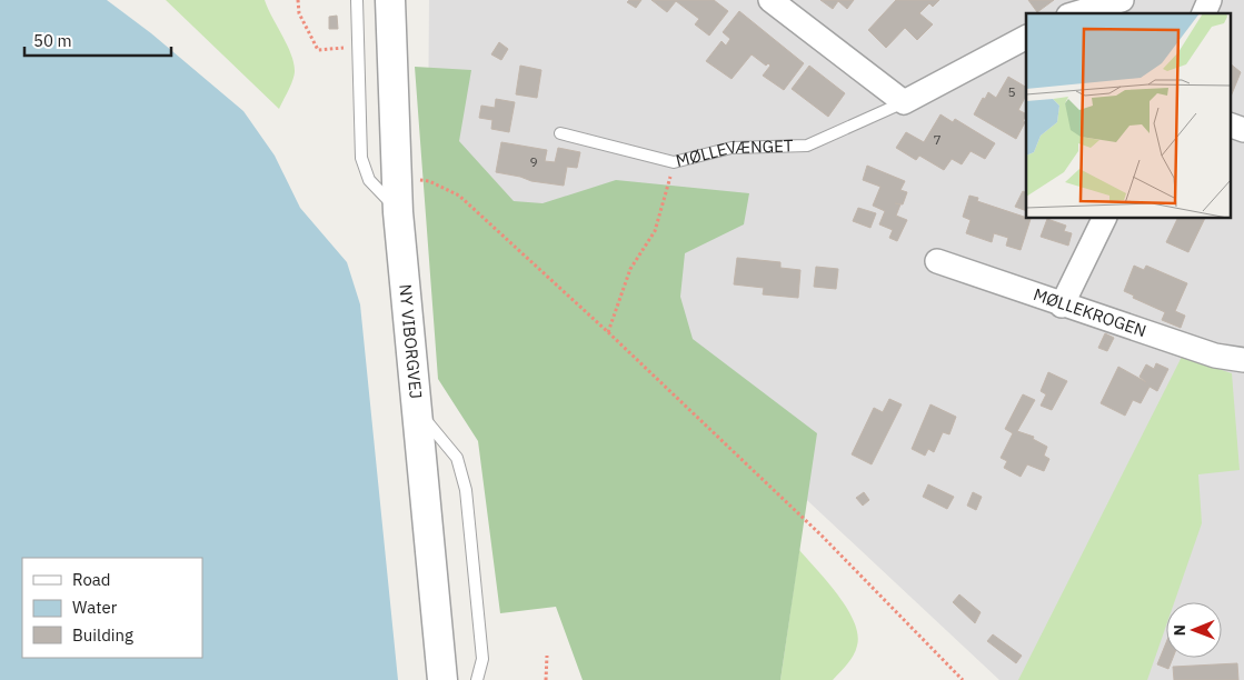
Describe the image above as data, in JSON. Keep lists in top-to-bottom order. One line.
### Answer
{"streets":{"street":["MØLLEVÆNGET","MØLLEKROGEN","NY VIBORGVEJ"]},"house_numbers":["5","7","9"],"legend":["Road","Water","Building"],"scale_bar":"50 m","north":"left"}
